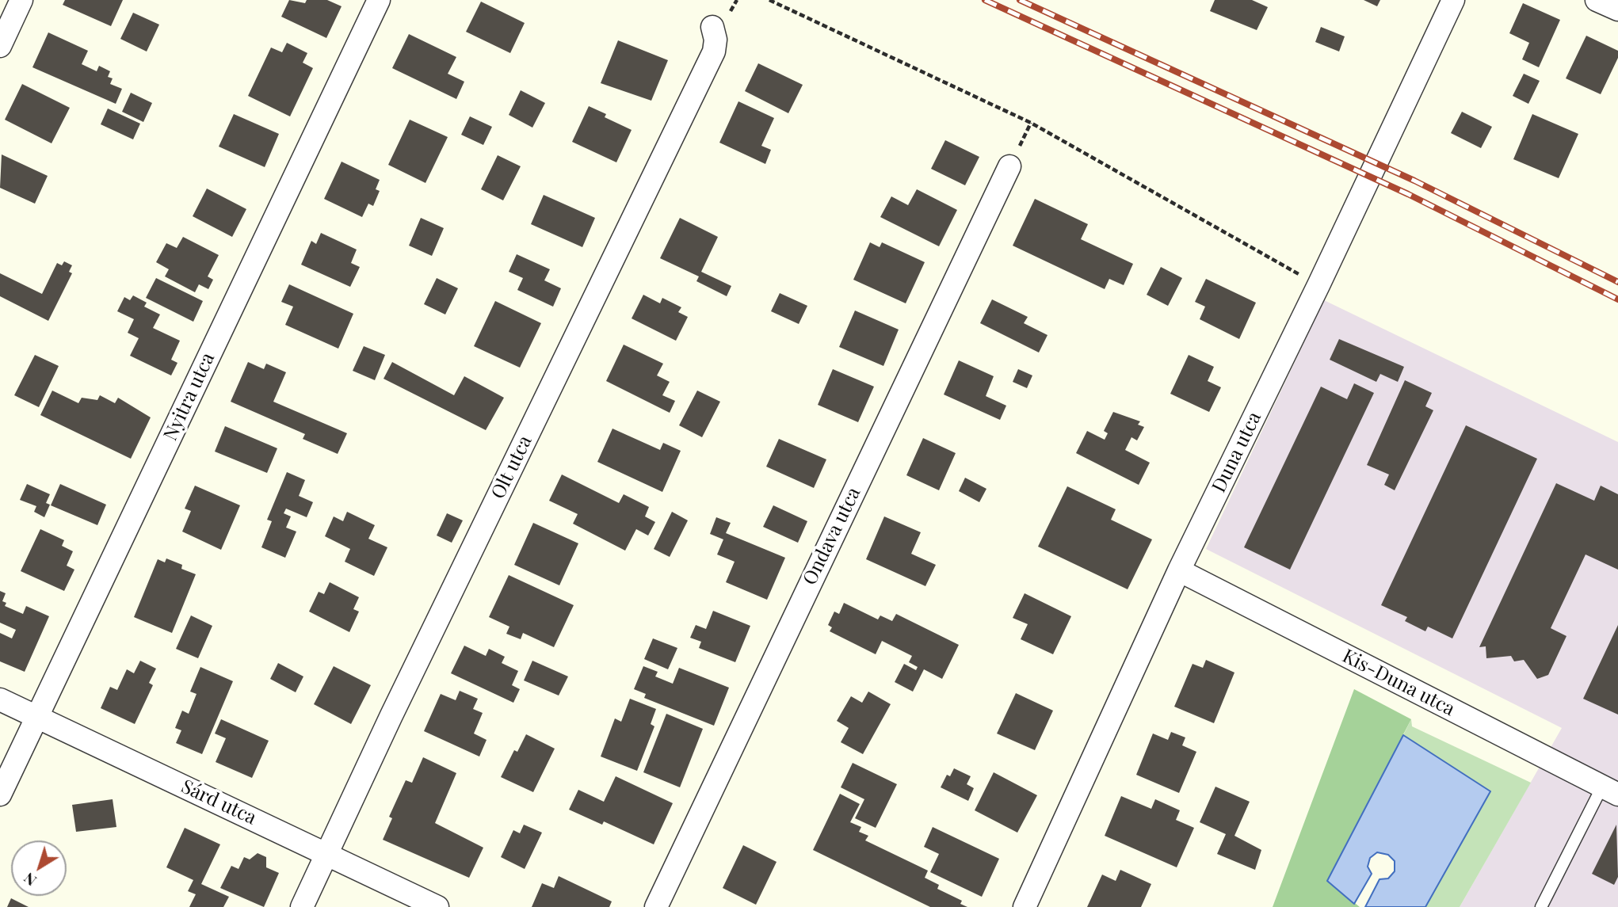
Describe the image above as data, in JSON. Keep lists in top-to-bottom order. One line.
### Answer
{"streets":{"street":["Nyitra utca","Duna utca","Olt utca","Ondava utca","Kis-Duna utca","Sárd utca"]},"crossings":[["Nyitra utca","Sárd utca"],["Duna utca","Kis-Duna utca"],["Olt utca","Sárd utca"]],"north":"bottom left"}
